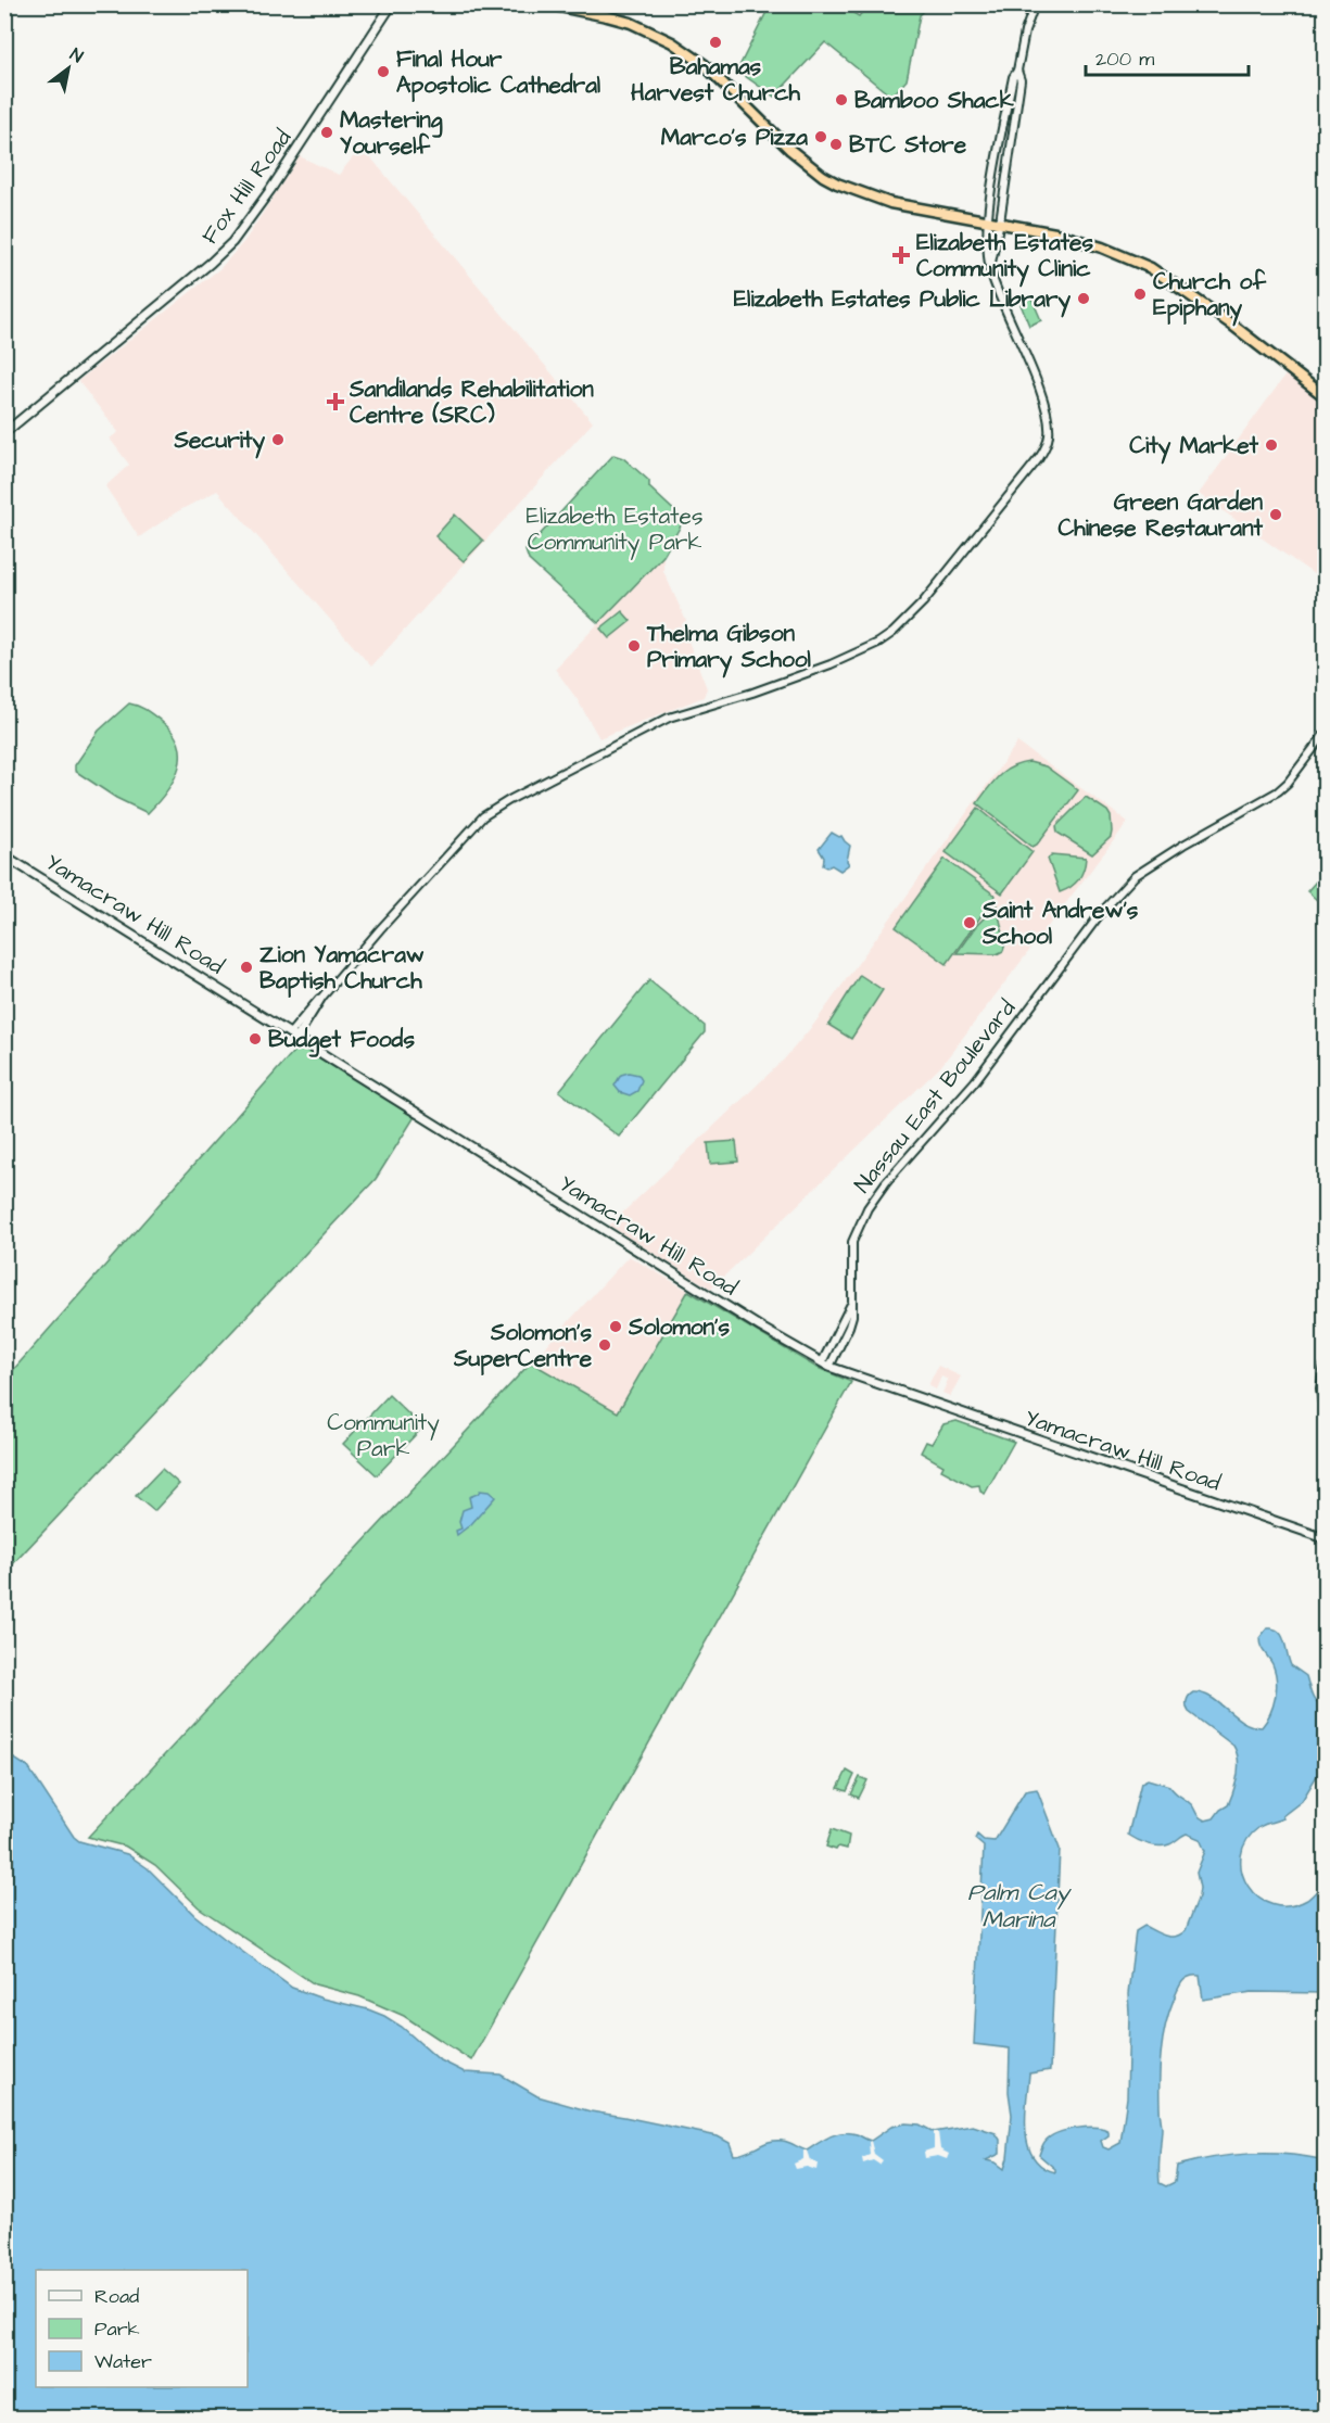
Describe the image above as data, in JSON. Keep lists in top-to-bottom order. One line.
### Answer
{"streets":{"main road":["Fox Hill Road","Yamacraw Hill Road"],"street":["Nassau East Boulevard"]},"crossings":[["Yamacraw Hill Road","Nassau East Boulevard"]],"water":["Palm Cay Marina"],"parks":["Elizabeth Estates Community Park","Community Park"],"places":{"other":["Bahamas Harvest Church","Final Hour Apostolic Cathedral","Bamboo Shack","Mastering Yourself","Marco's Pizza","BTC Store","Church of Epiphany","Elizabeth Estates Public Library","Security","City Market","Green Garden Chinese Restaurant","Thelma Gibson Primary School","Saint Andrew's School","Zion Yamacraw Baptish Church","Budget Foods","Solomon's","Solomon's SuperCentre"],"health":["Elizabeth Estates Community Clinic","Sandilands Rehabilitation Centre (SRC)"]},"legend":["Road","Park","Water"],"scale_bar":"200 m","north":"top right"}
